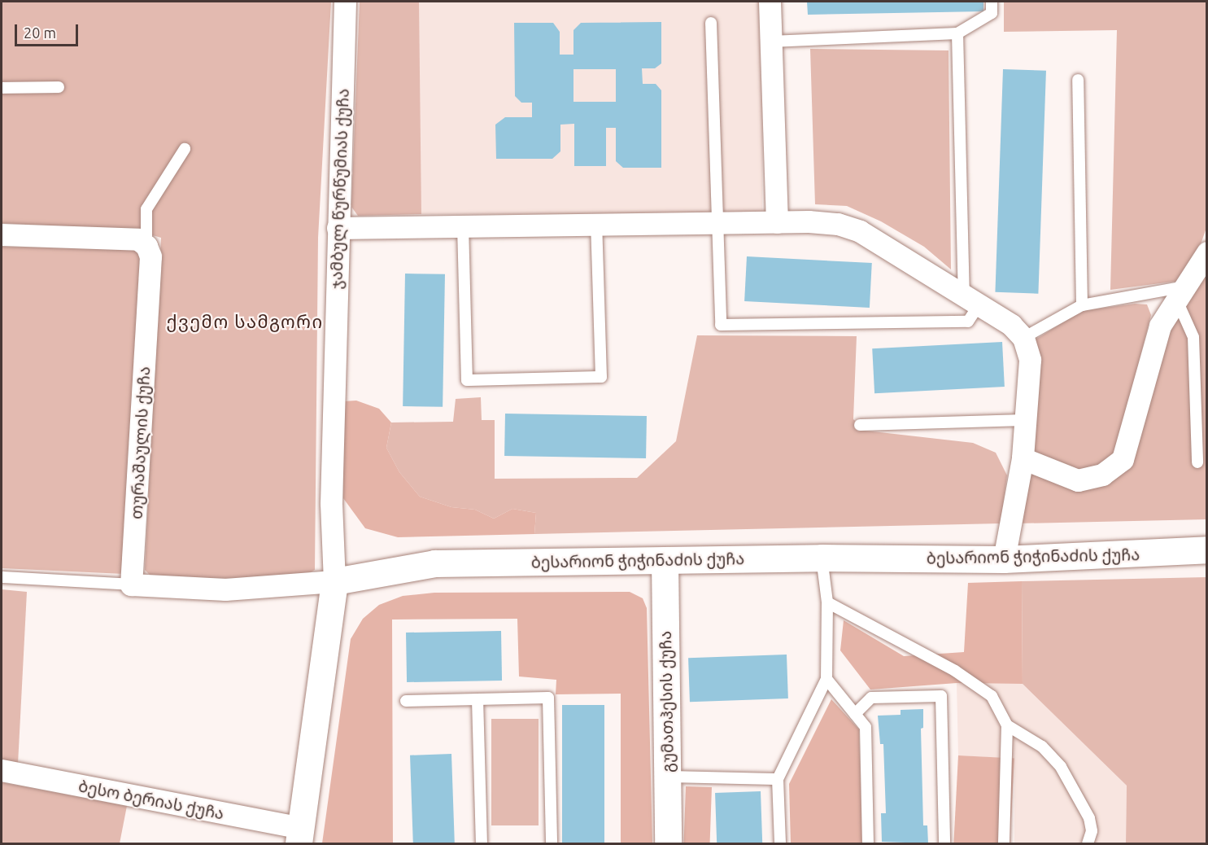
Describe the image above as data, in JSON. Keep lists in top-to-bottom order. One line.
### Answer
{"streets":{"street":["ჯამბულ წურწუმიას ქუჩა","თურაშაულის ქუჩა","ბესარიონ ჭიჭინაძის ქუჩა","გუმათჰესის ქუჩა","ბესო ბერიას ქუჩა"]},"crossings":[["ჯამბულ წურწუმიას ქუჩა","ბესარიონ ჭიჭინაძის ქუჩა"],["ბესარიონ ჭიჭინაძის ქუჩა","გუმათჰესის ქუჩა"]],"districts":["ქვემო სამგორი"],"scale_bar":"20 m"}
